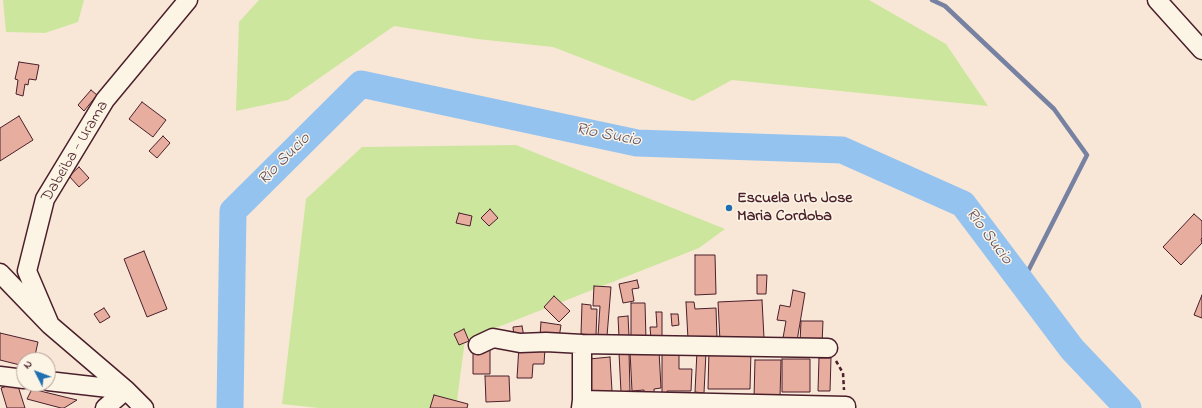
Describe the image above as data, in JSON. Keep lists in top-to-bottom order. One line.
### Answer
{"streets":{"street":["Dabeiba - Urama"]},"water":["Río Sucio"],"places":["Escuela Urb Jose Maria Cordoba"],"north":"top left"}
